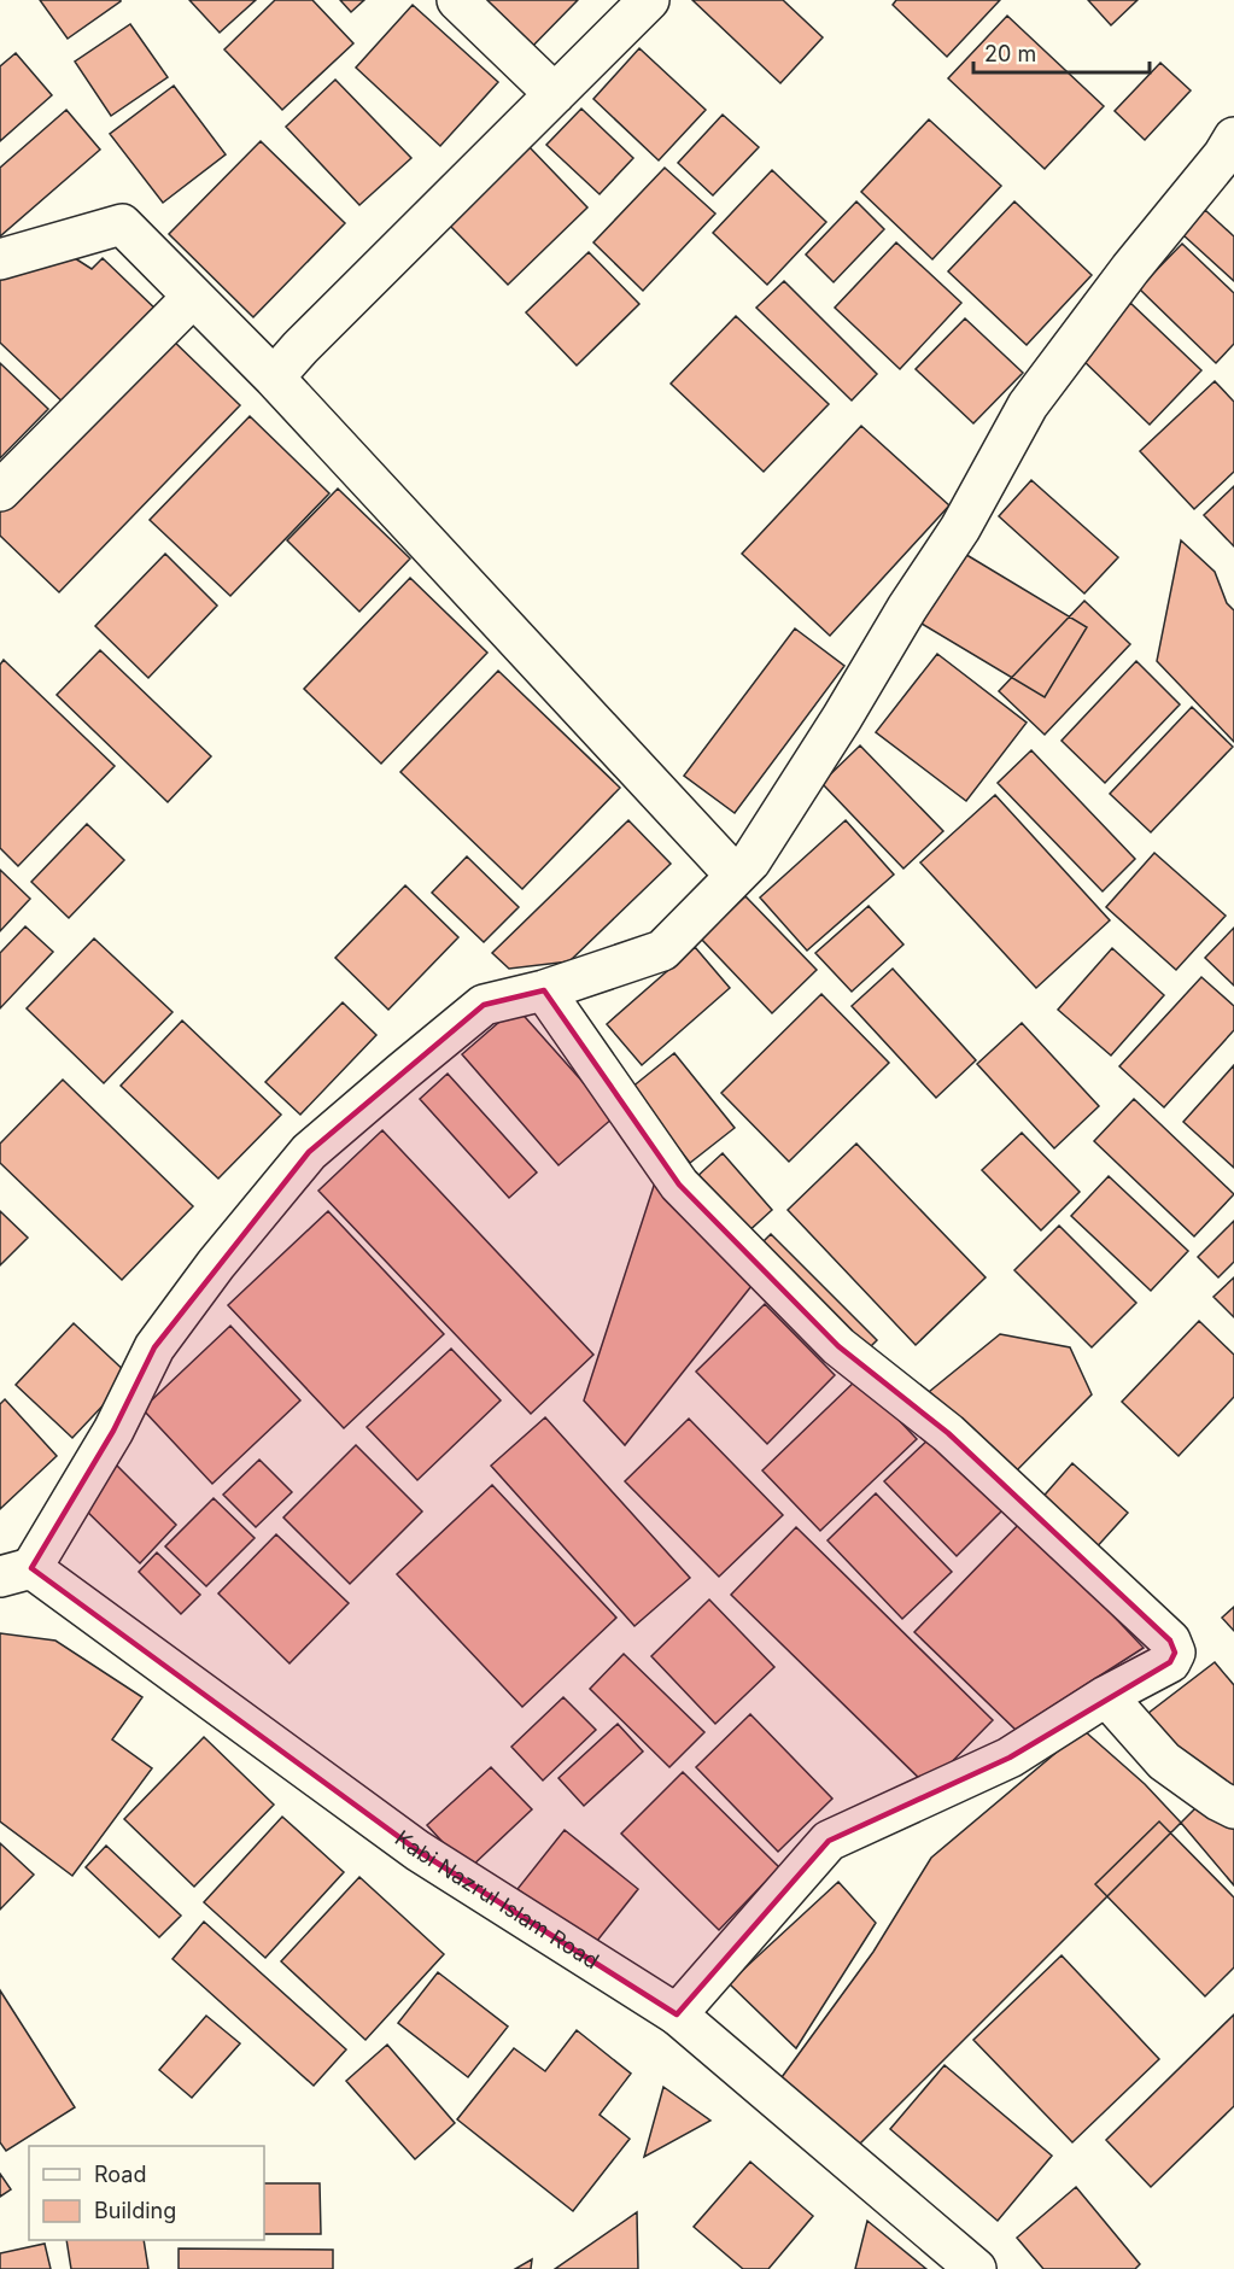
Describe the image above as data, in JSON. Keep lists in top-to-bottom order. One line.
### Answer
{"streets":{"street":["Kabi Nazrul Islam Road"]},"legend":["Road","Building"],"scale_bar":"20 m"}
